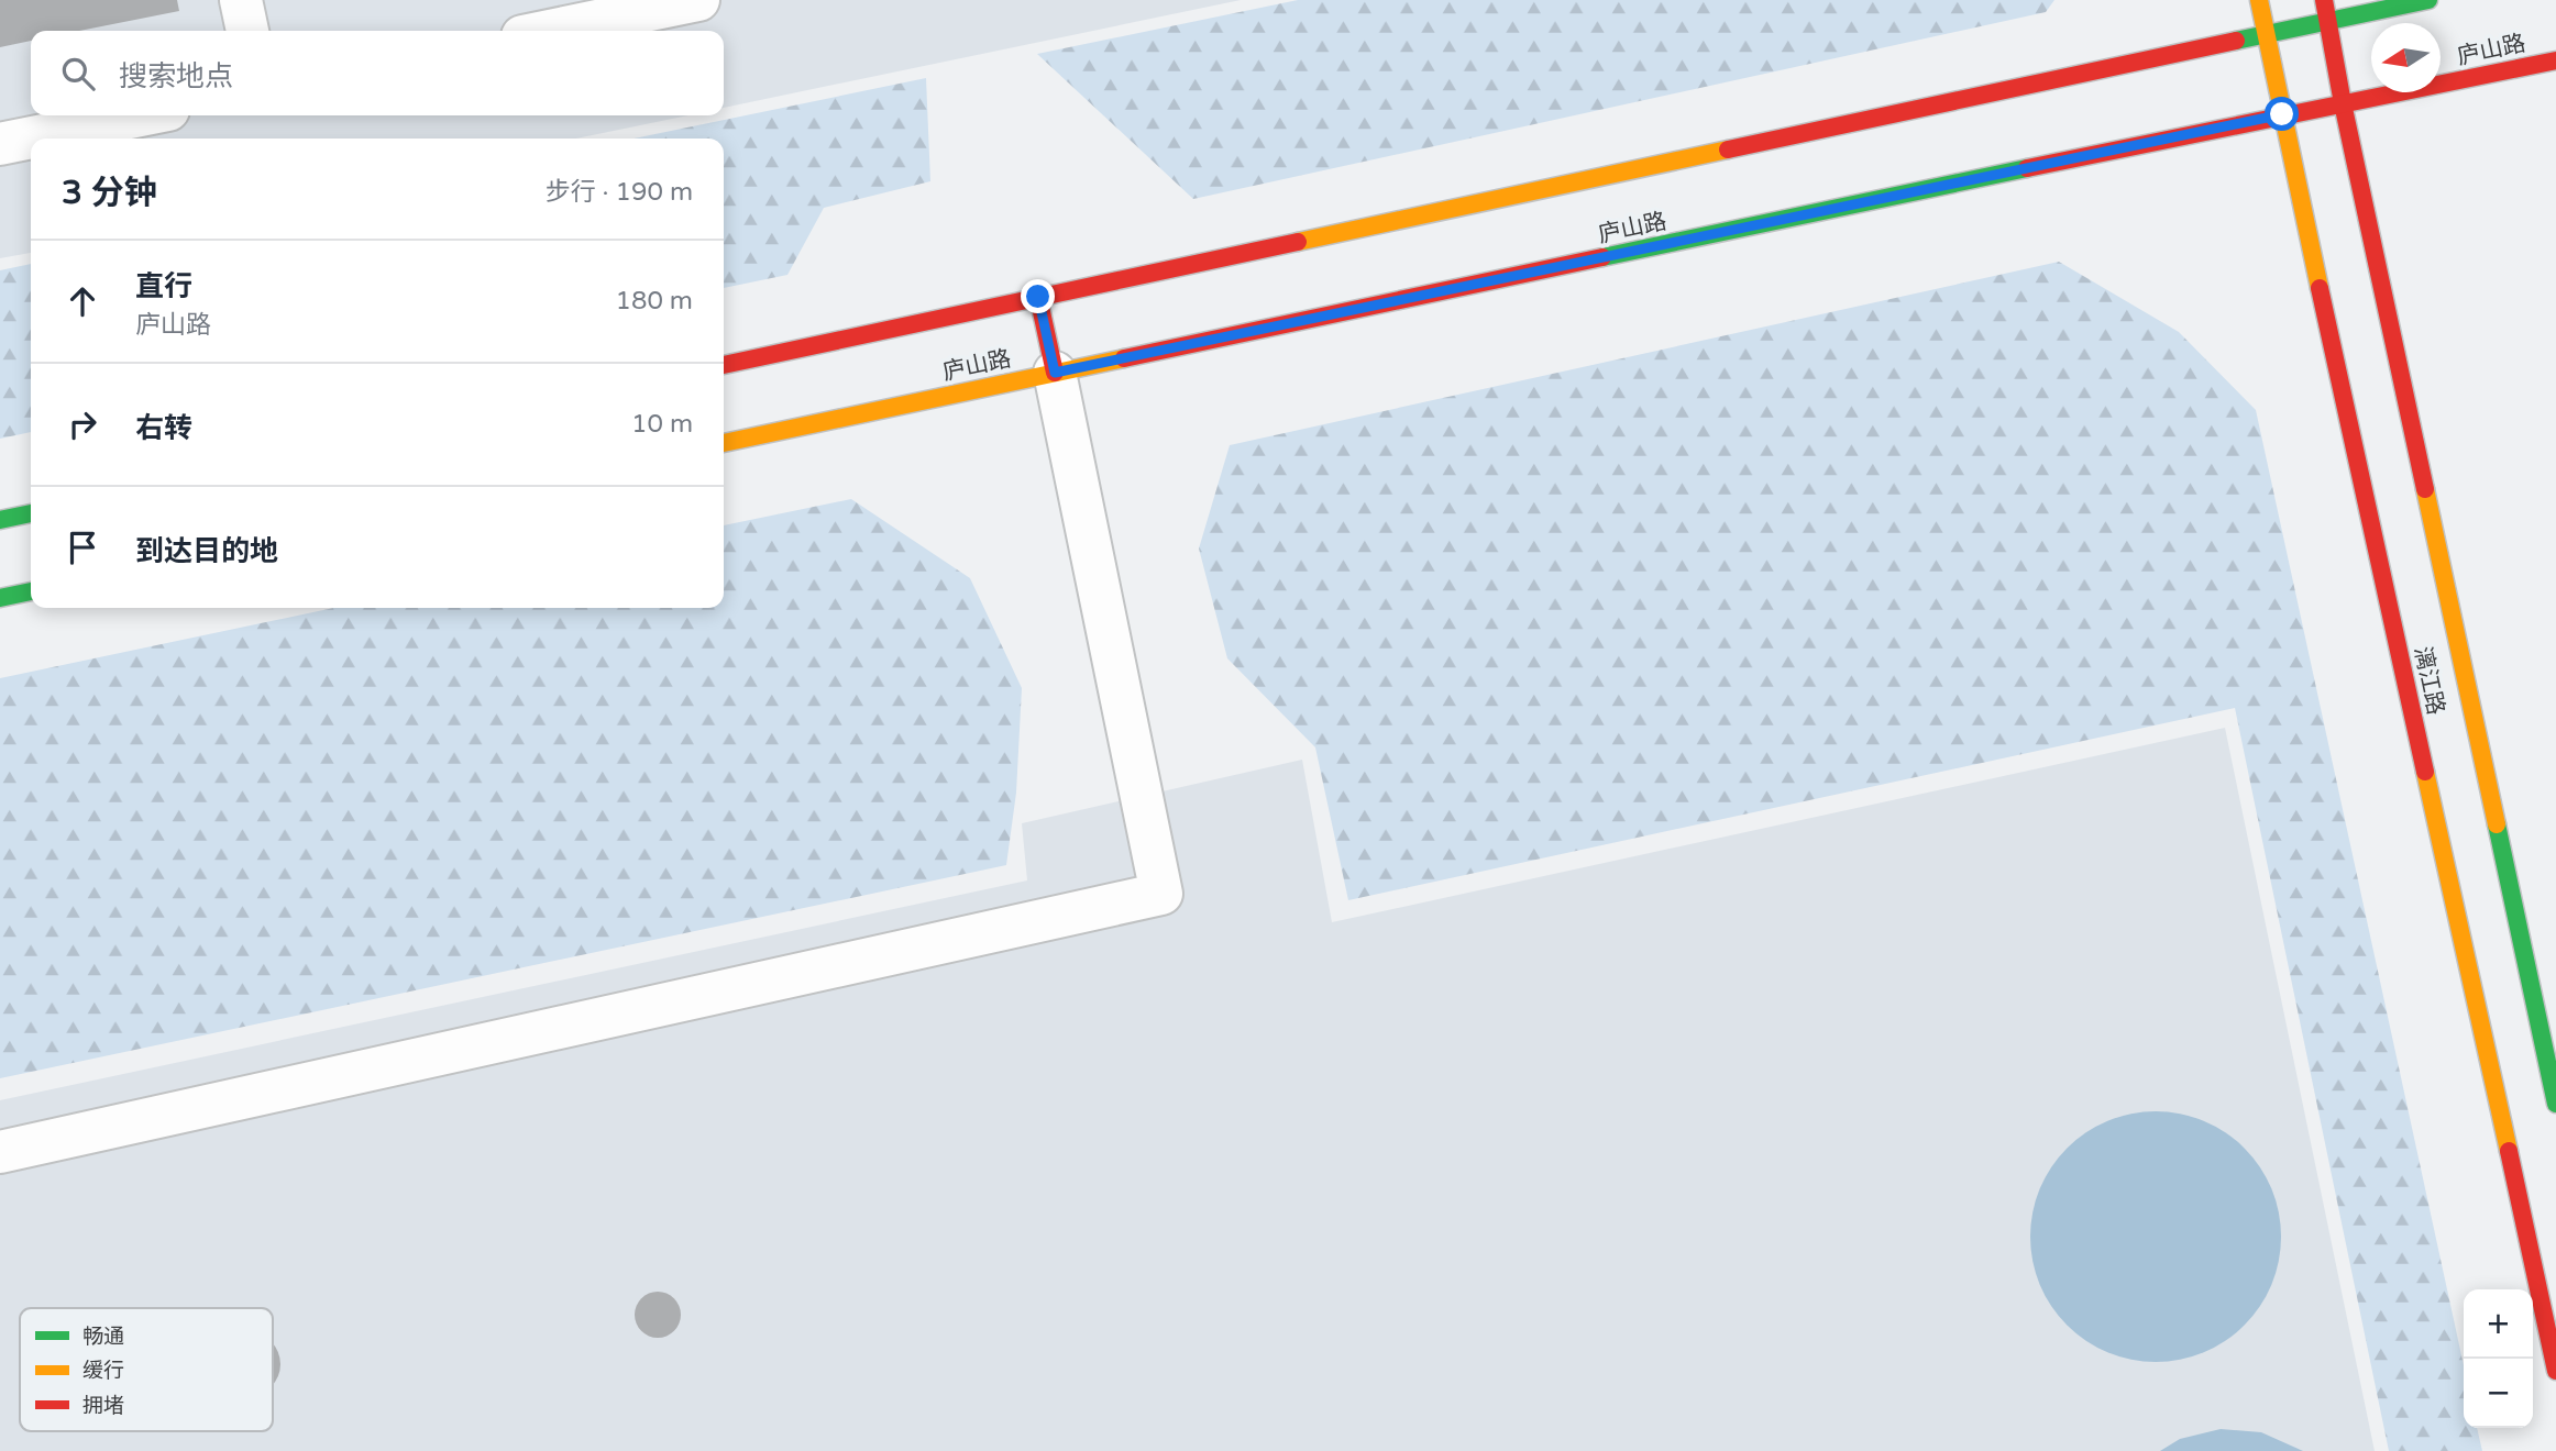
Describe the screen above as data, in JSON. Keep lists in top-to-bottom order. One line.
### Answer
{"streets":{"main road":["庐山路","漓江路"]},"crossings":[["庐山路","漓江路"]],"legend":["畅通","缓行","拥堵"],"north":"left","page":{"search":"搜索地点","heading":["3 分钟","步行 · 190 m"],"list":[["直行","庐山路","180 m"],["右转","10 m"],"到达目的地"],"map_buttons":["+","−"]}}
